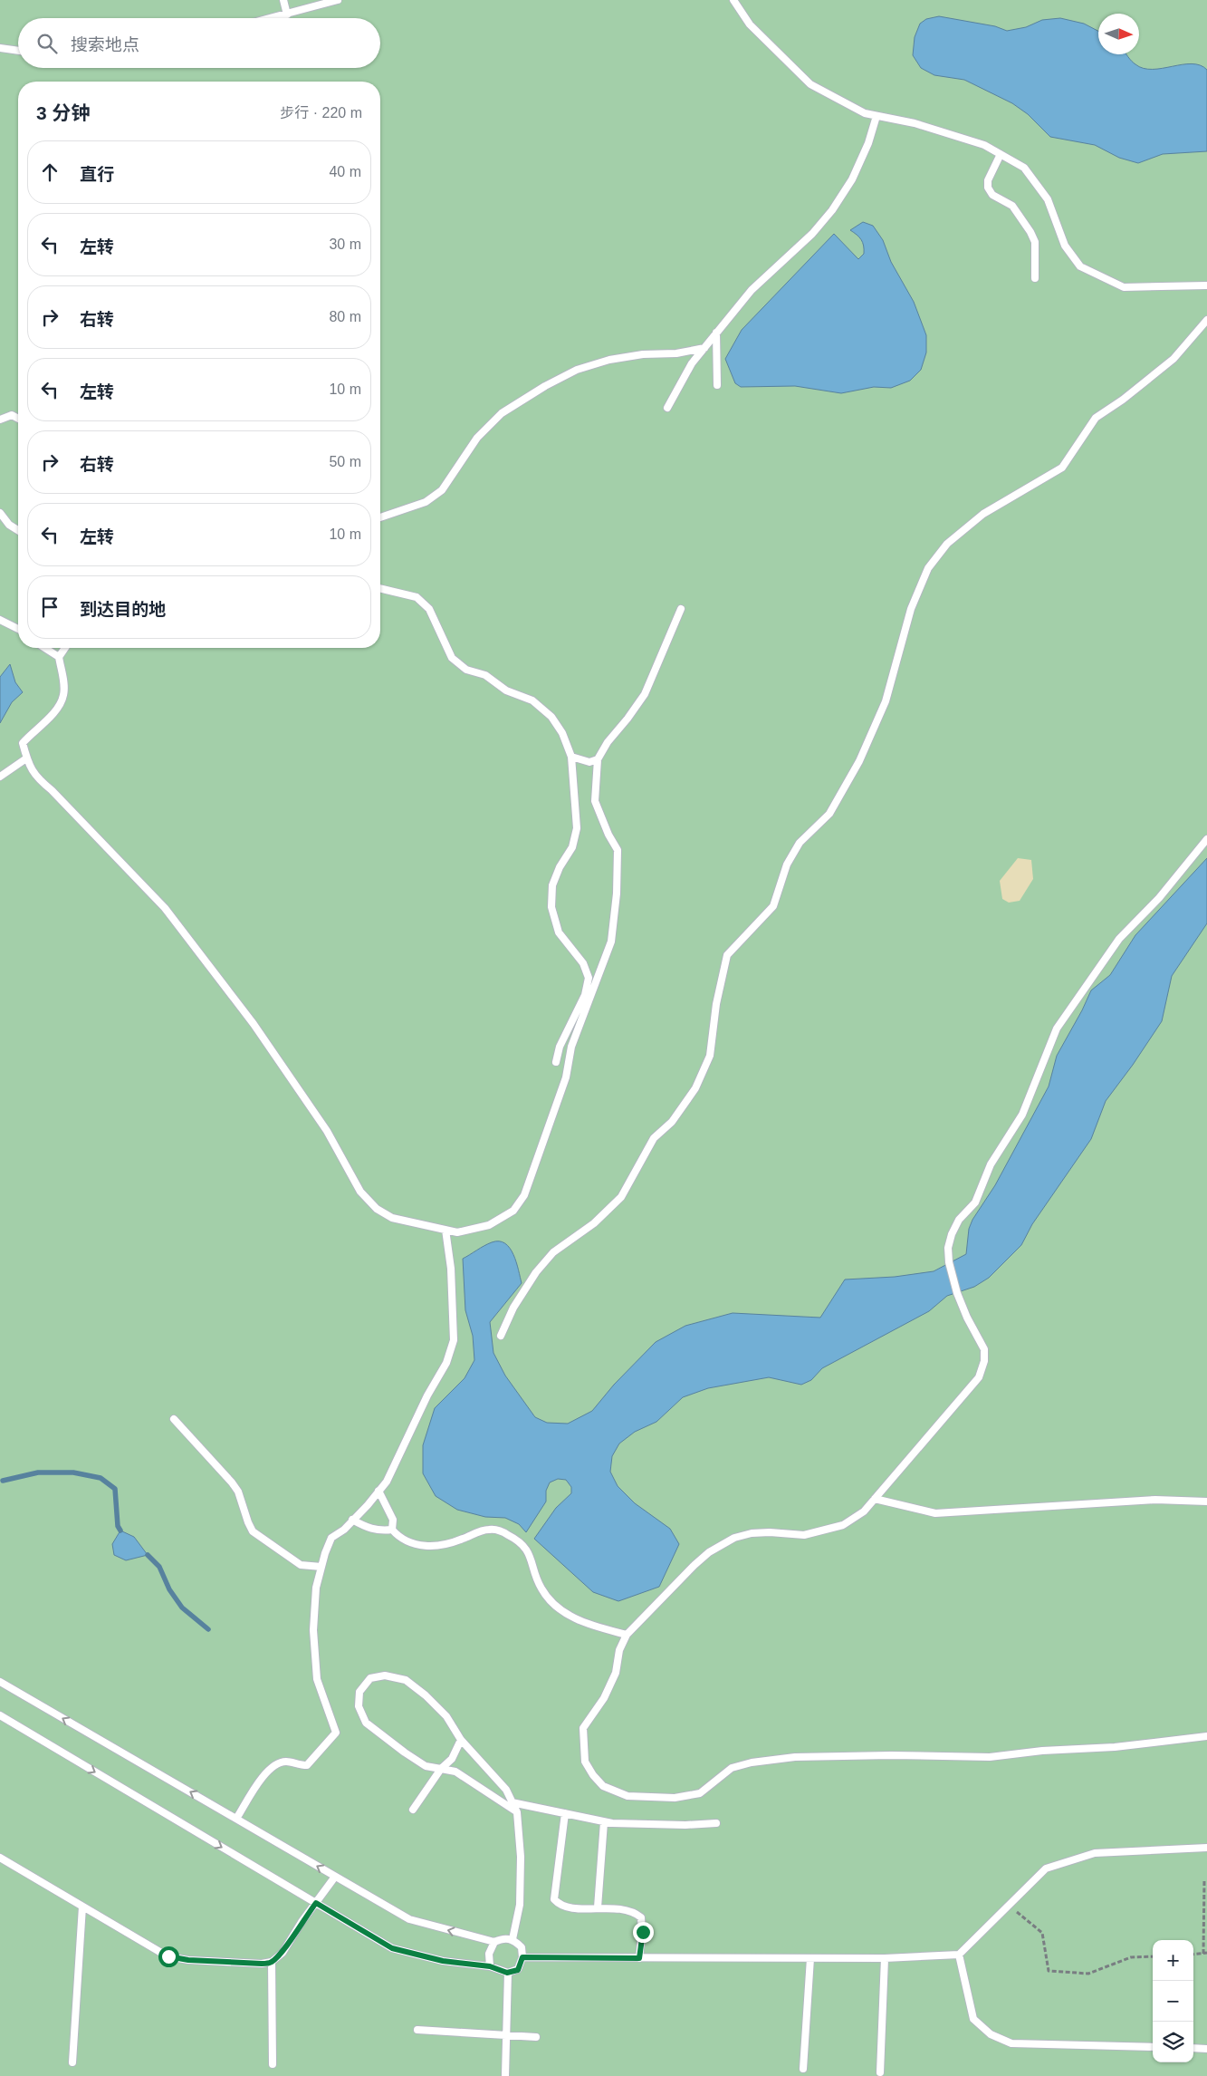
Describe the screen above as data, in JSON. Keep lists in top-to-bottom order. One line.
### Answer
{"north":"right","page":{"search":"搜索地点","heading":["3 分钟","步行 · 220 m"],"list":[["直行","40 m"],["左转","30 m"],["右转","80 m"],["左转","10 m"],["右转","50 m"],["左转","10 m"],"到达目的地"],"map_buttons":["+","−"]}}
